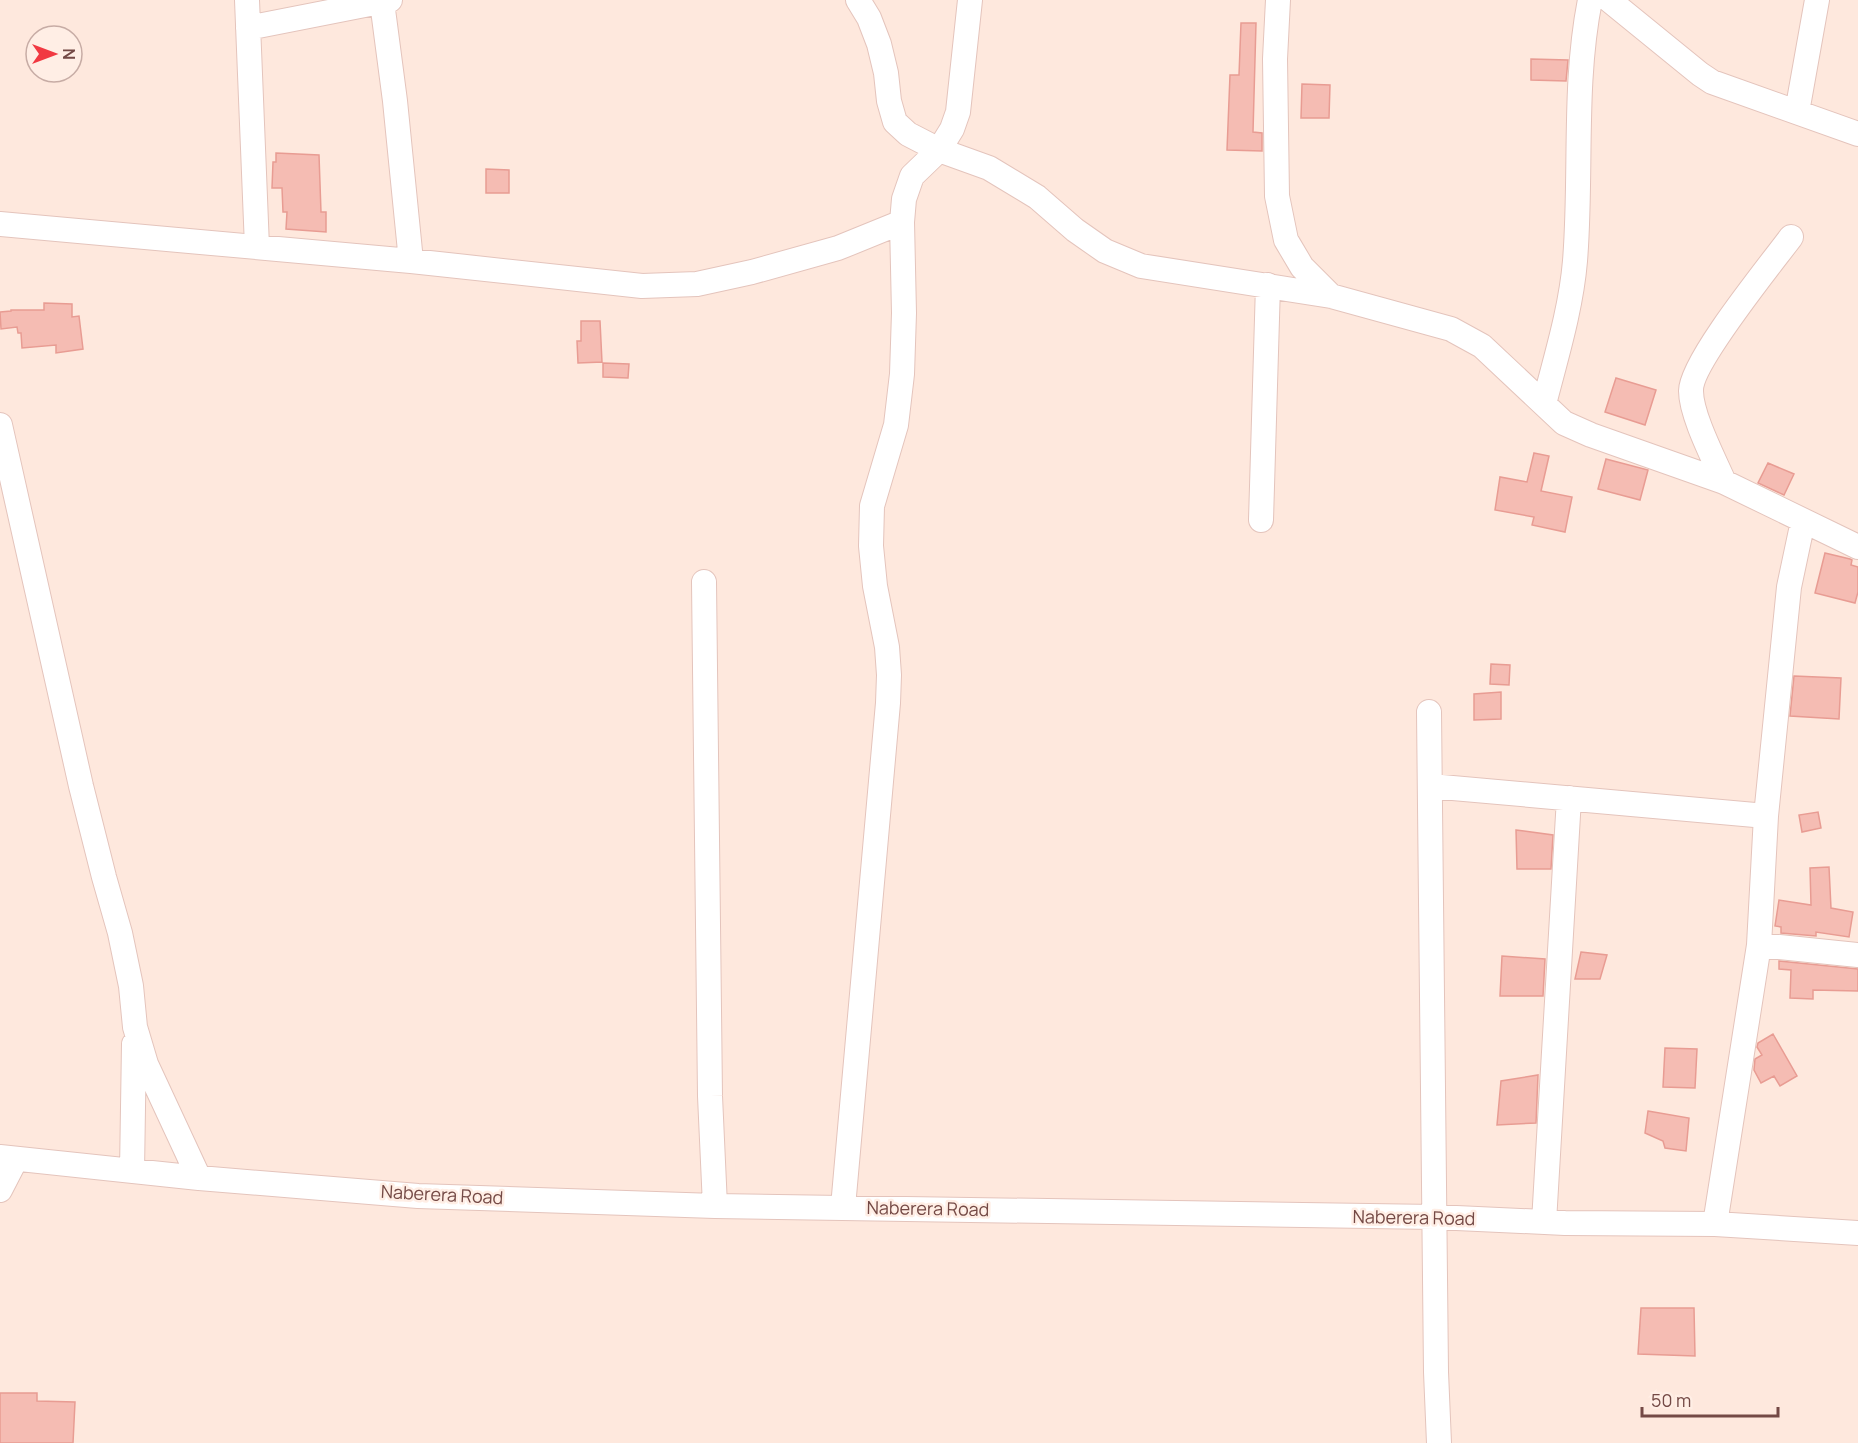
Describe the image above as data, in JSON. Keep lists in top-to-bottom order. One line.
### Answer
{"streets":{"street":["Naberera Road"]},"scale_bar":"50 m","north":"right"}
